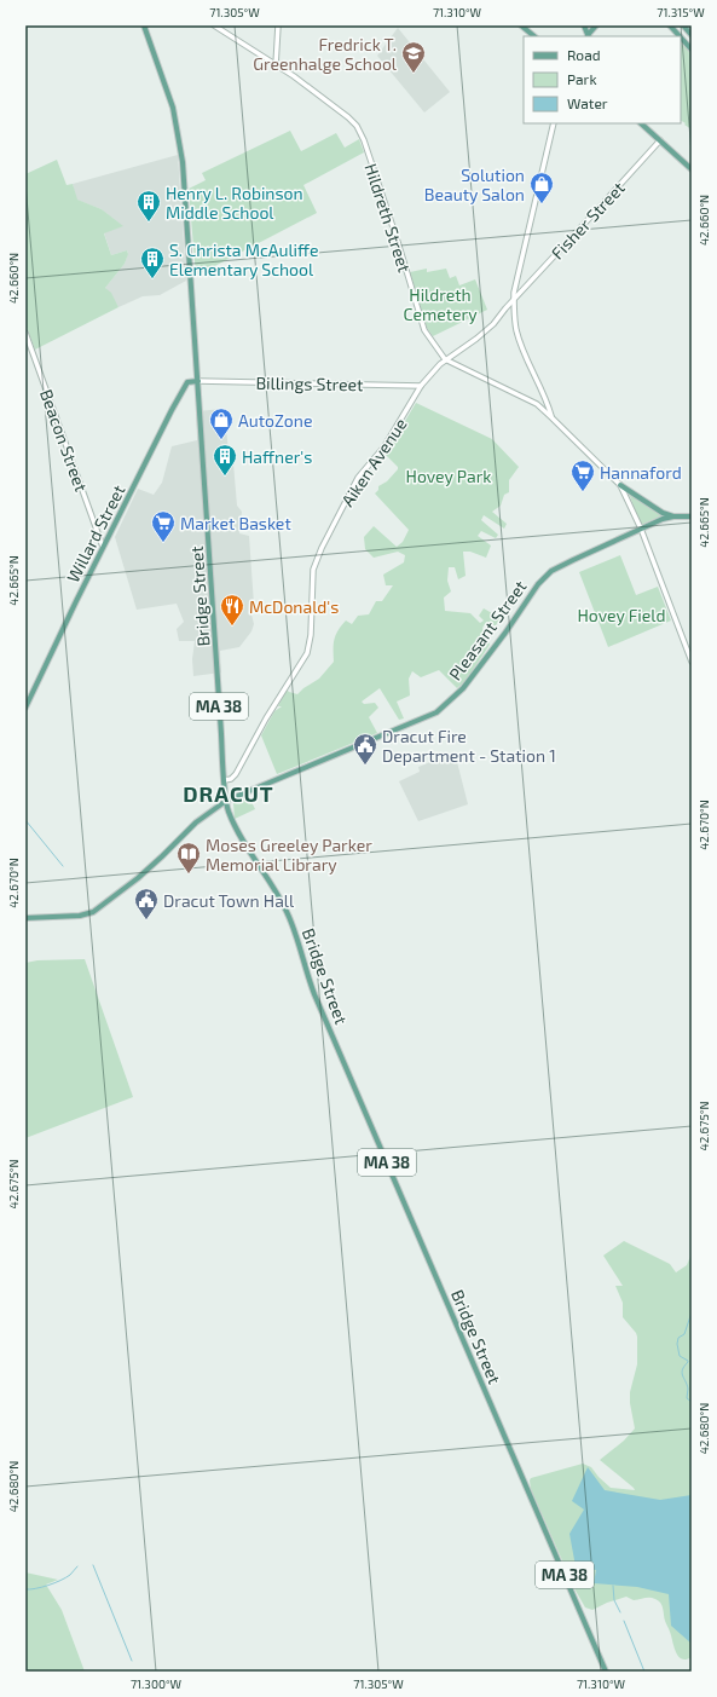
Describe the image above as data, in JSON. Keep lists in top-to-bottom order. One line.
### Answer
{"streets":{"main road":["Willard Street","Bridge Street","Pleasant Street","MA 38"],"street":["Hildreth Street","Fisher Street","Billings Street","Beacon Street","Aiken Avenue"]},"crossings":[["Hildreth Street","Aiken Avenue"],["Hildreth Street","Pleasant Street"],["Fisher Street","Aiken Avenue"],["Billings Street","Aiken Avenue"],["Billings Street","Willard Street"],["Billings Street","Bridge Street"],["Beacon Street","Willard Street"],["Aiken Avenue","Bridge Street"],["Willard Street","Bridge Street"],["Bridge Street","Pleasant Street"]],"districts":["DRACUT"],"parks":["Hildreth Cemetery","Hovey Park","Hovey Field"],"places":{"school or university":["Fredrick T. Greenhalge School"],"shop":["Solution Beauty Salon","AutoZone"],"building":["Henry L. Robinson Middle School","S. Christa McAuliffe Elementary School","Haffner's"],"supermarket":["Hannaford","Market Basket"],"restaurant":["McDonald's"],"public building":["Dracut Fire Department - Station 1","Dracut Town Hall"],"library":["Moses Greeley Parker Memorial Library"]},"legend":["Road","Park","Water"],"coordinates":["71.305°W","71.310°W","71.315°W","42.660°N","42.665°N","42.670°N","42.675°N","42.680°N","71.300°W"]}
